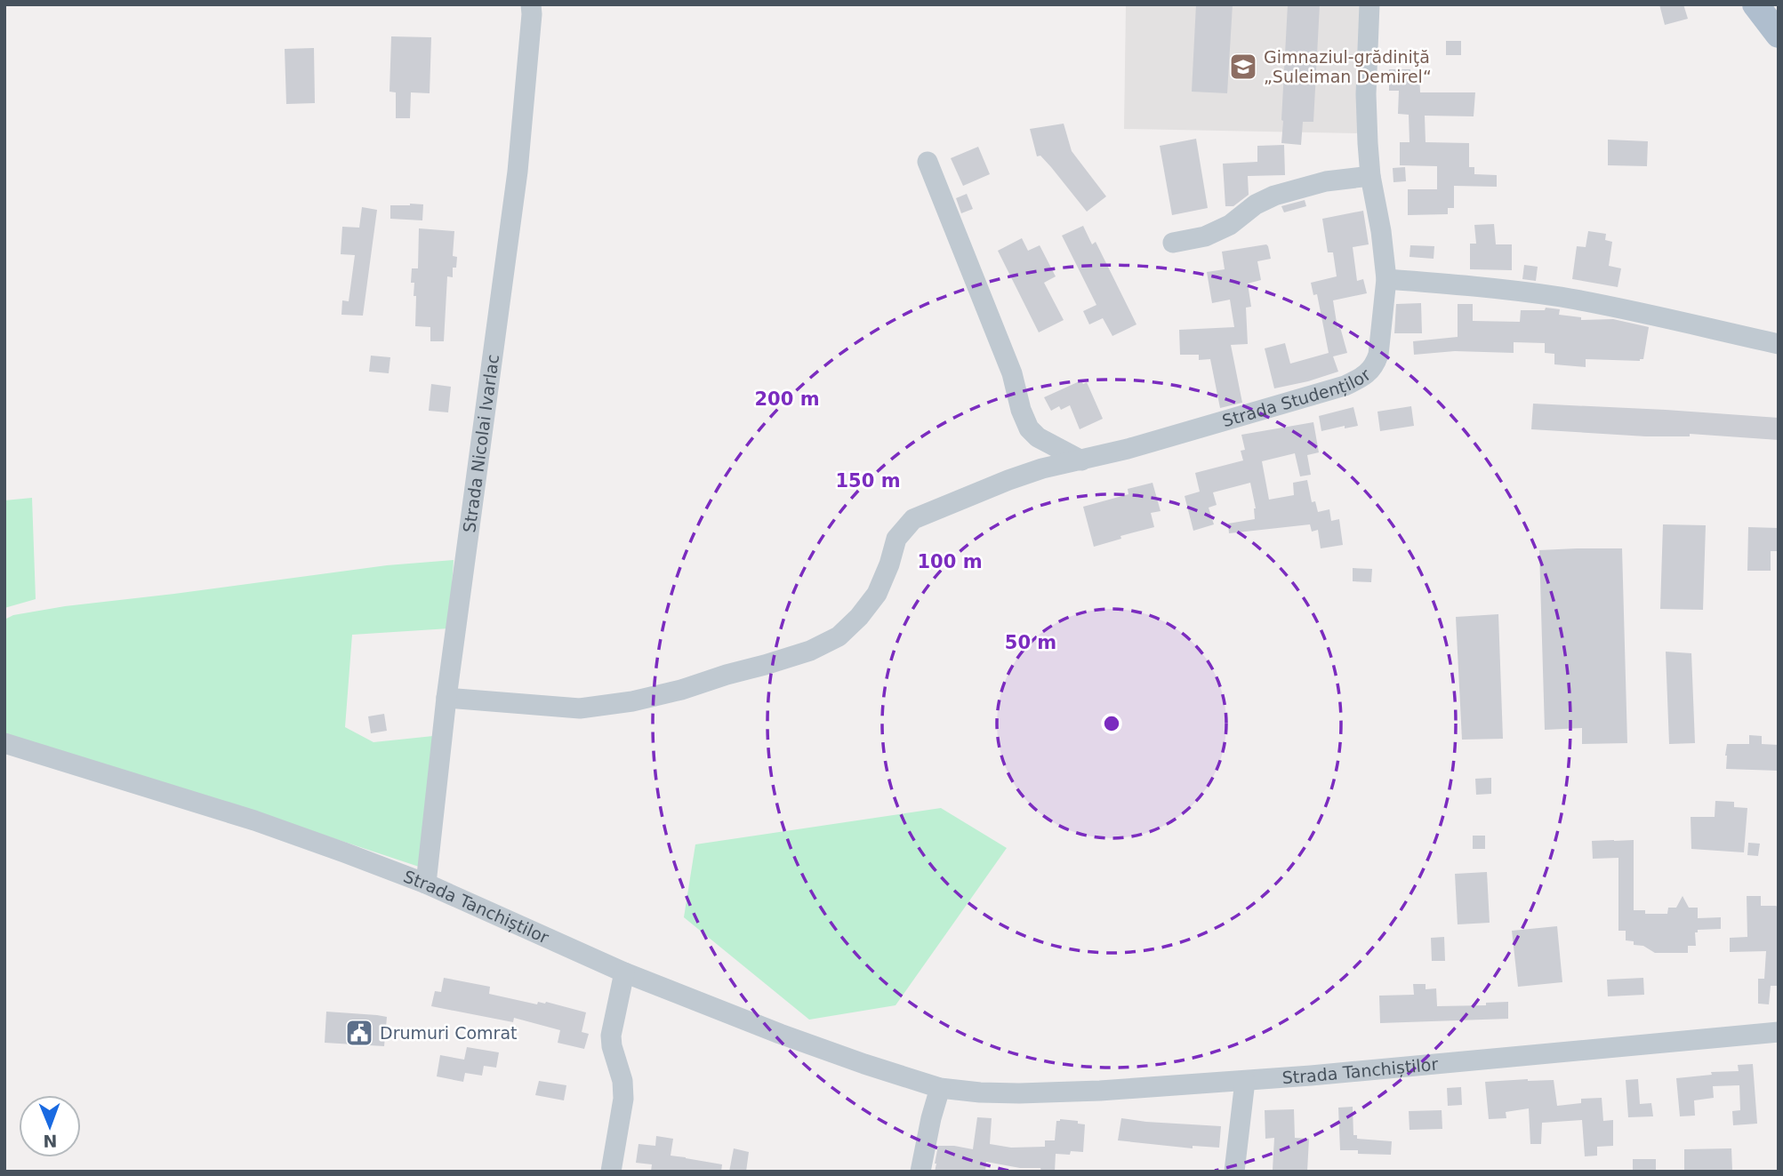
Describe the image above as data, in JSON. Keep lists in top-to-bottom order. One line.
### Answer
{"streets":{"street":["Strada Studenților","Strada Nicolai Ivarlac","Strada Tanchiștilor"]},"crossings":[["Strada Studenților","Strada Nicolai Ivarlac"],["Strada Nicolai Ivarlac","Strada Tanchiștilor"]],"places":{"school or university":["Gimnaziul-grădiniţă „Suleiman Demirel“"],"public building":["Drumuri Comrat"]},"north":"bottom","rings":["200 m","150 m","100 m","50 m"]}
